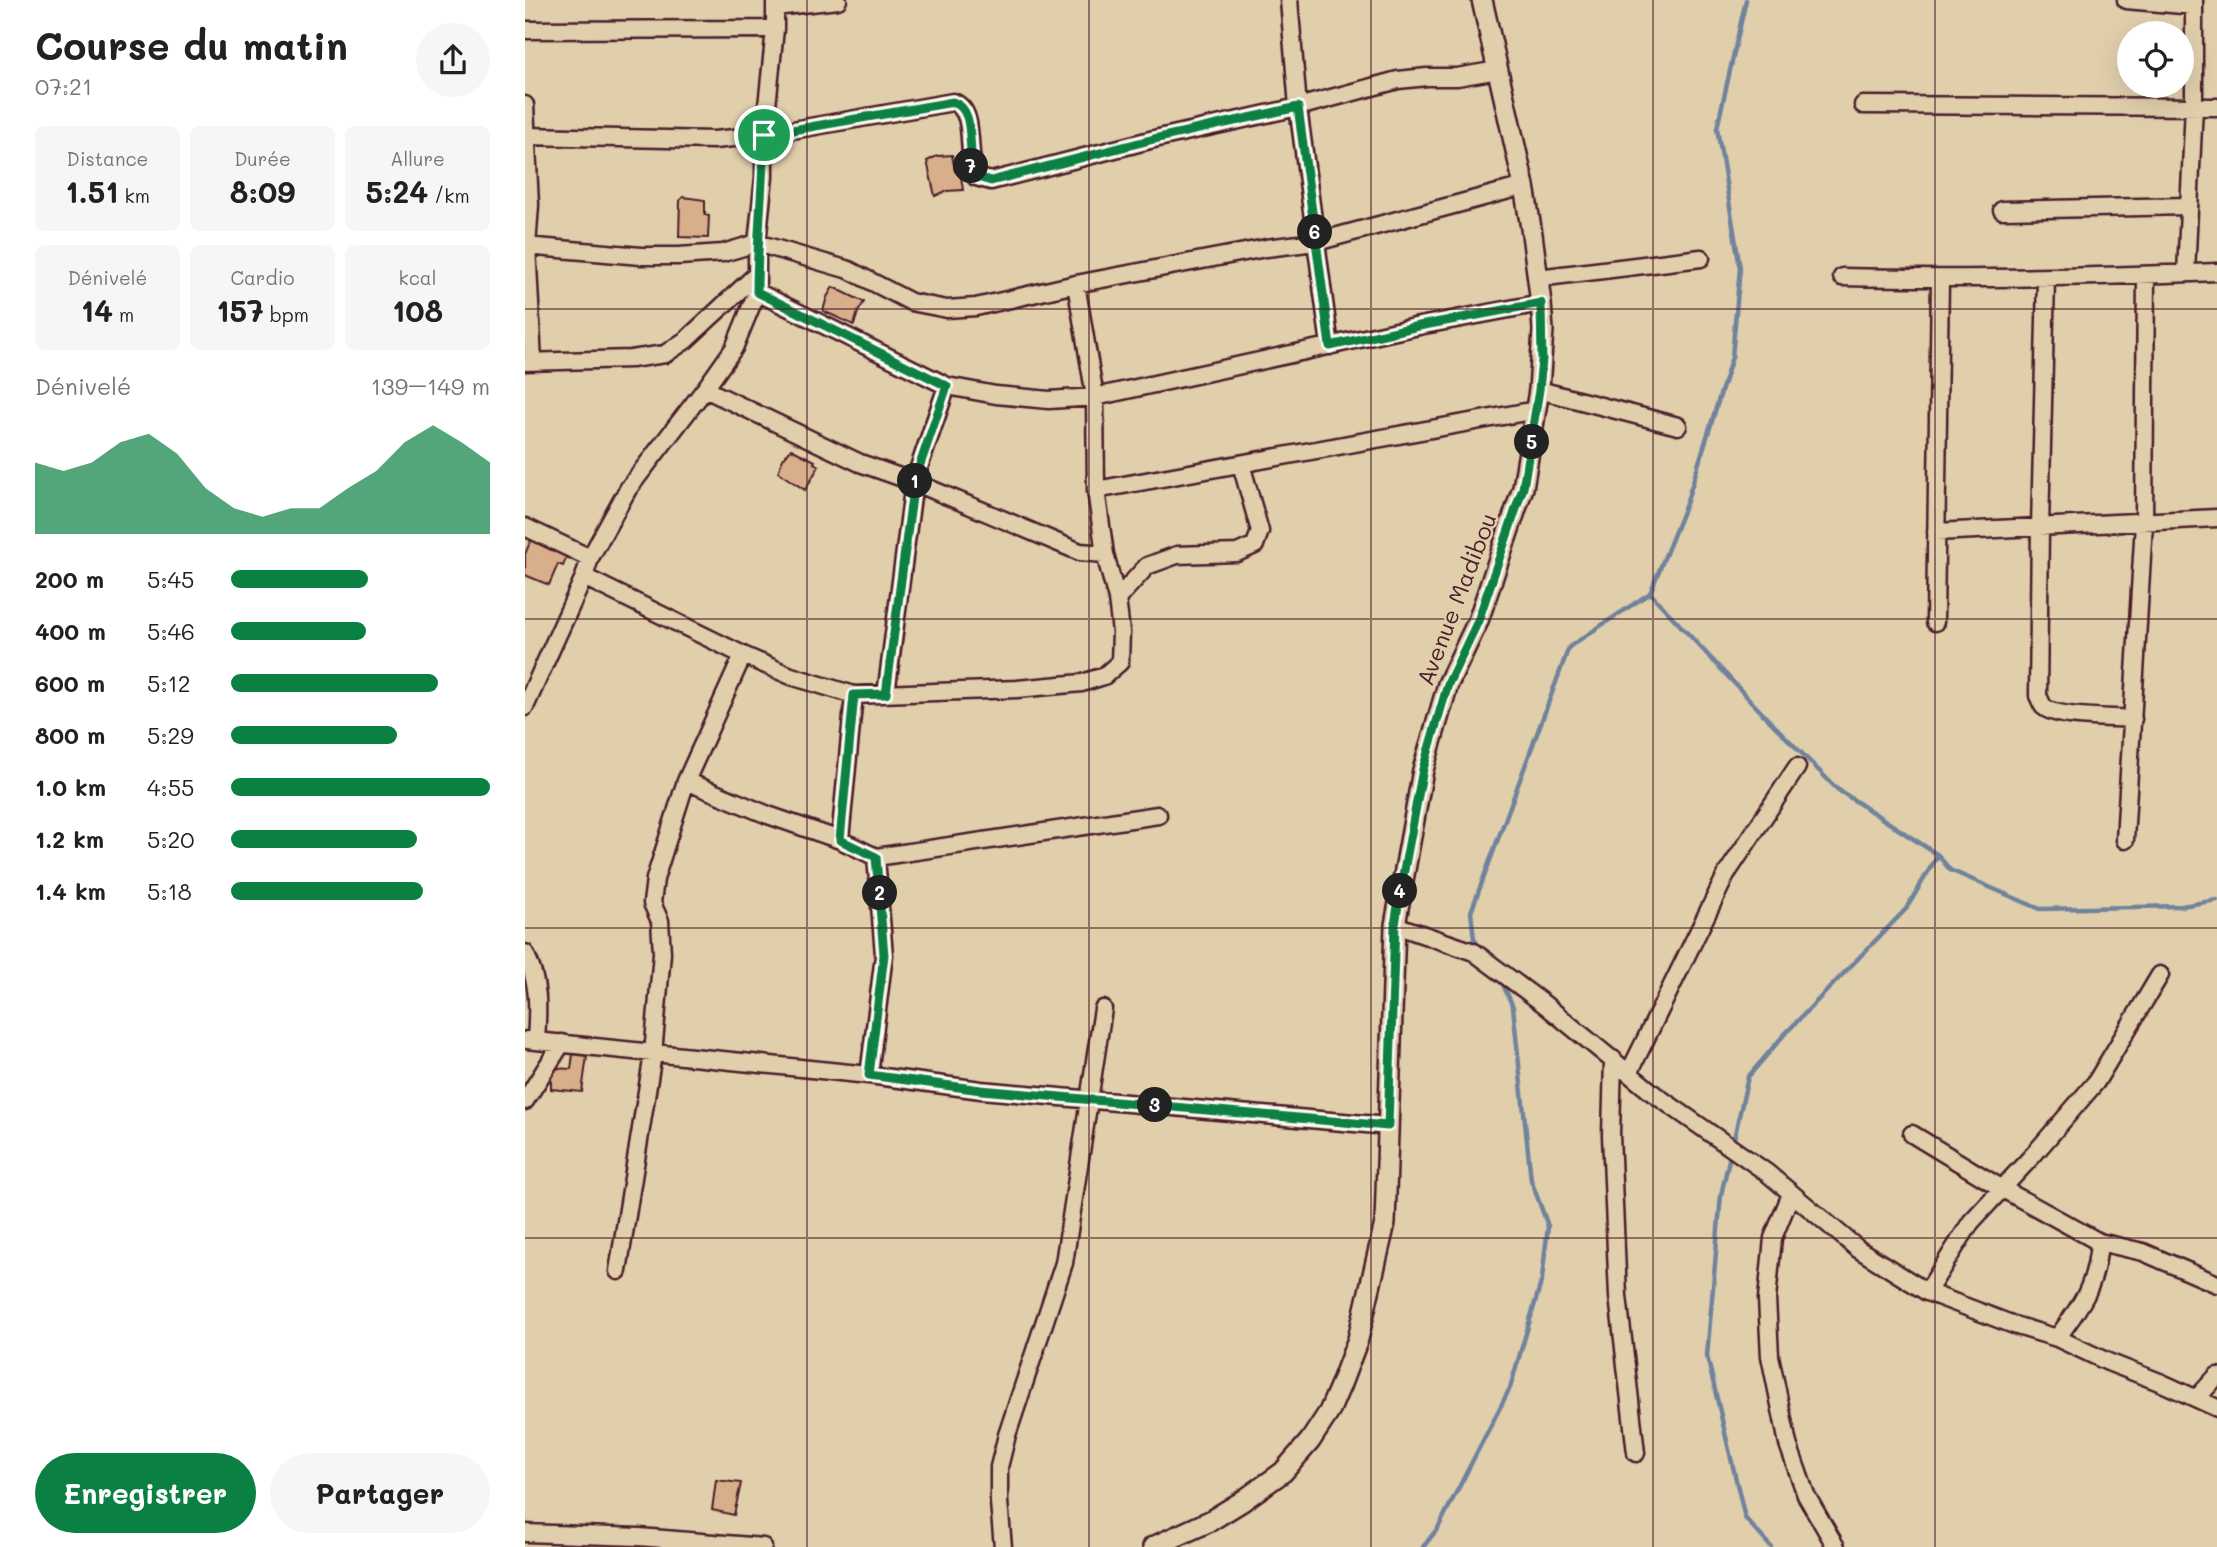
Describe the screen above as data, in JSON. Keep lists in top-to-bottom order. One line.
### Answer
{"streets":{"street":["Avenue Madibou"]},"page":{"heading":["Course du matin","07:21"],"stats":[["Distance","1.51 km"],["Durée","8:09"],["Allure","5:24 /km"],["Dénivelé","14 m"],["Cardio","157 bpm"],["kcal","108"]],"pins":["7","6","5","1","4","2","3"],"chart":["Dénivelé","139–149 m"],"list":[{"name":"200 m","note":"5:45"},{"name":"400 m","note":"5:46"},{"name":"600 m","note":"5:12"},{"name":"800 m","note":"5:29"},{"name":"1.0 km","note":"4:55"},{"name":"1.2 km","note":"5:20"},{"name":"1.4 km","note":"5:18"}],"buttons":["Enregistrer","Partager"]}}
